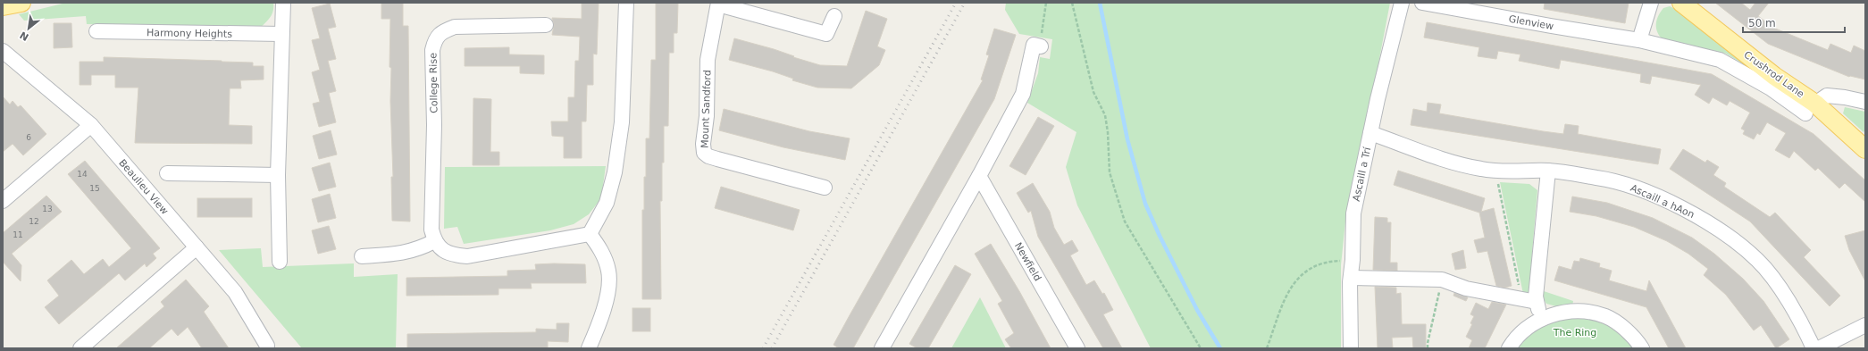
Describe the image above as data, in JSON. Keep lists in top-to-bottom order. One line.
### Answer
{"streets":{"main road":["Crushrod Lane"],"street":["Glenview","Harmony Heights","College Rise","Mount Sandford","Ascaill a Trí","Beaulieu View","Ascaill a hAon","Newfield"]},"crossings":[["Glenview","Crushrod Lane"],["Ascaill a Trí","Ascaill a hAon"]],"parks":["The Ring"],"house_numbers":["6","14","15","13","12","11"],"scale_bar":"50 m","north":"bottom left"}
